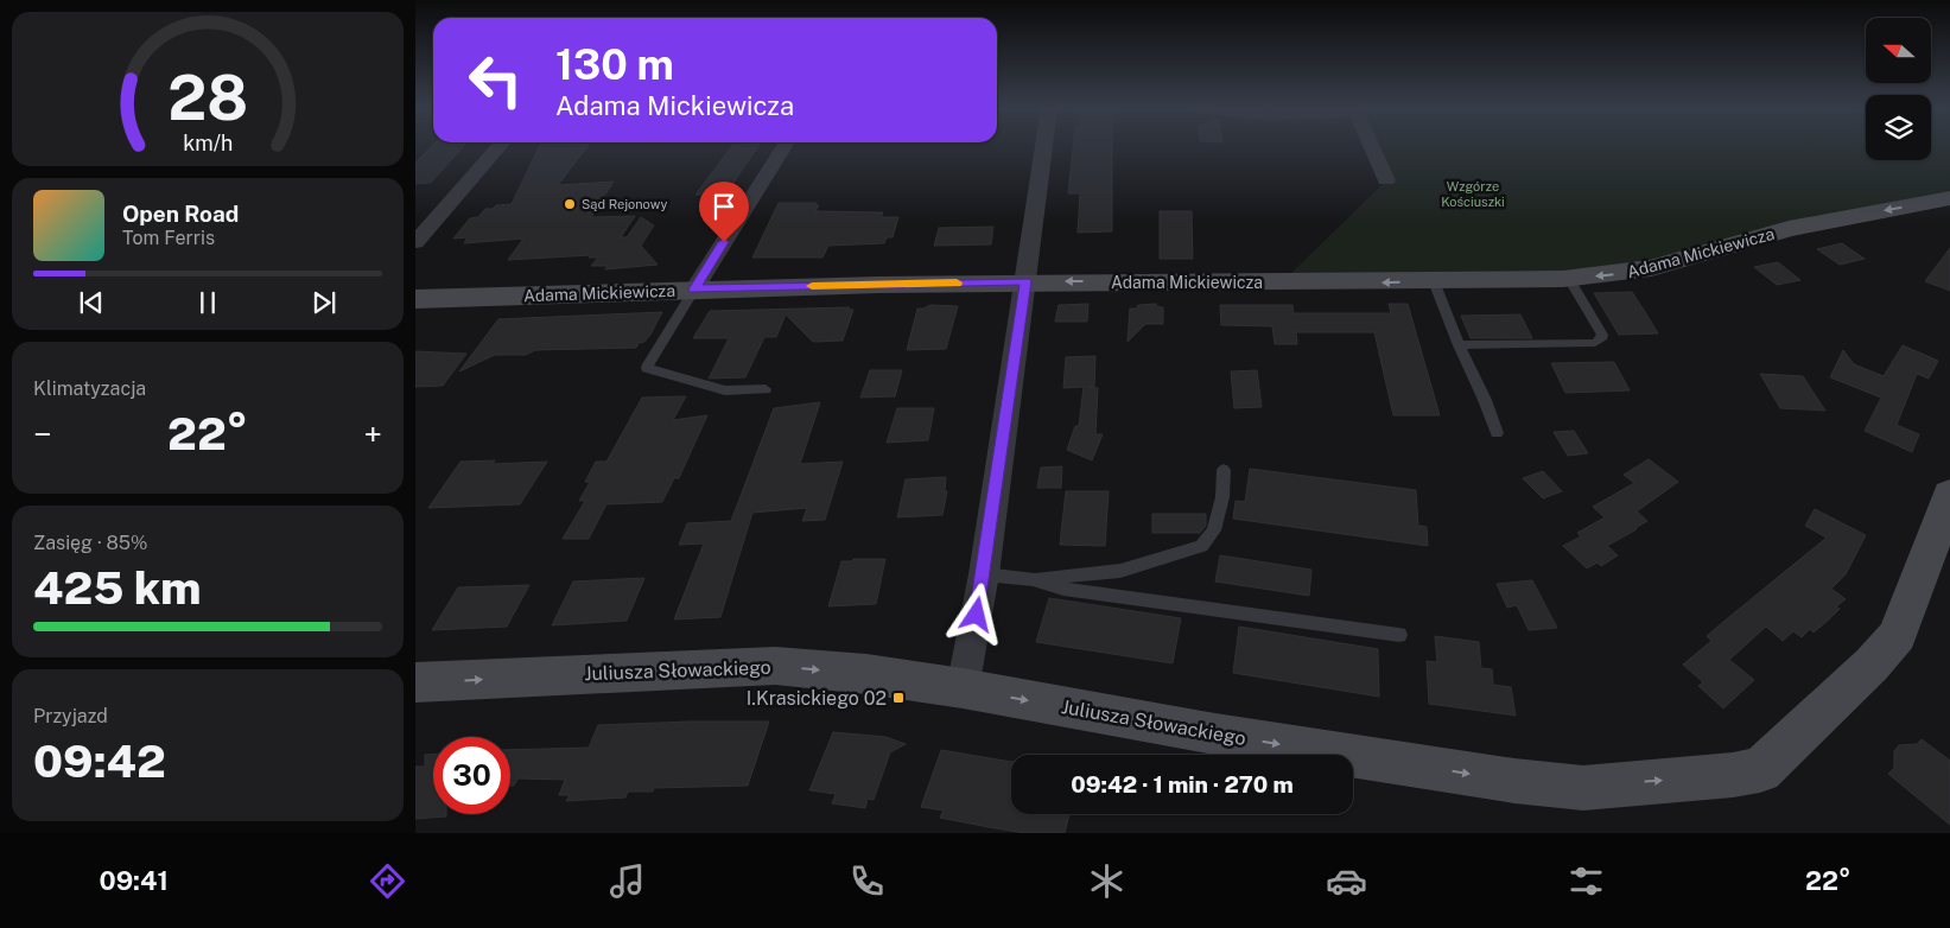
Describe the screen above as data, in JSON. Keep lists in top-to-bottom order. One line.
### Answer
{"streets":{"street":["Adama Mickiewicza","Juliusza Słowackiego"]},"one_way":["Adama Mickiewicza","Juliusza Słowackiego"],"parks":["Wzgórze Kościuszki"],"places":{"other":["Sąd Rejonowy"],"transit":["I.Krasickiego 02"]},"north":"left","page":{"turn":["130 m","Adama Mickiewicza"],"song":["Open Road","Tom Ferris"],"tile":["Klimatyzacja",["Zasięg · 85%","425 km"],["Przyjazd","09:42"]],"heat":["−","22°","+"],"limit":"30","trip":"09:42 · 1 min · 270 m","tabs":["09:41","22°"],"gauge":["28","km/h"]}}
